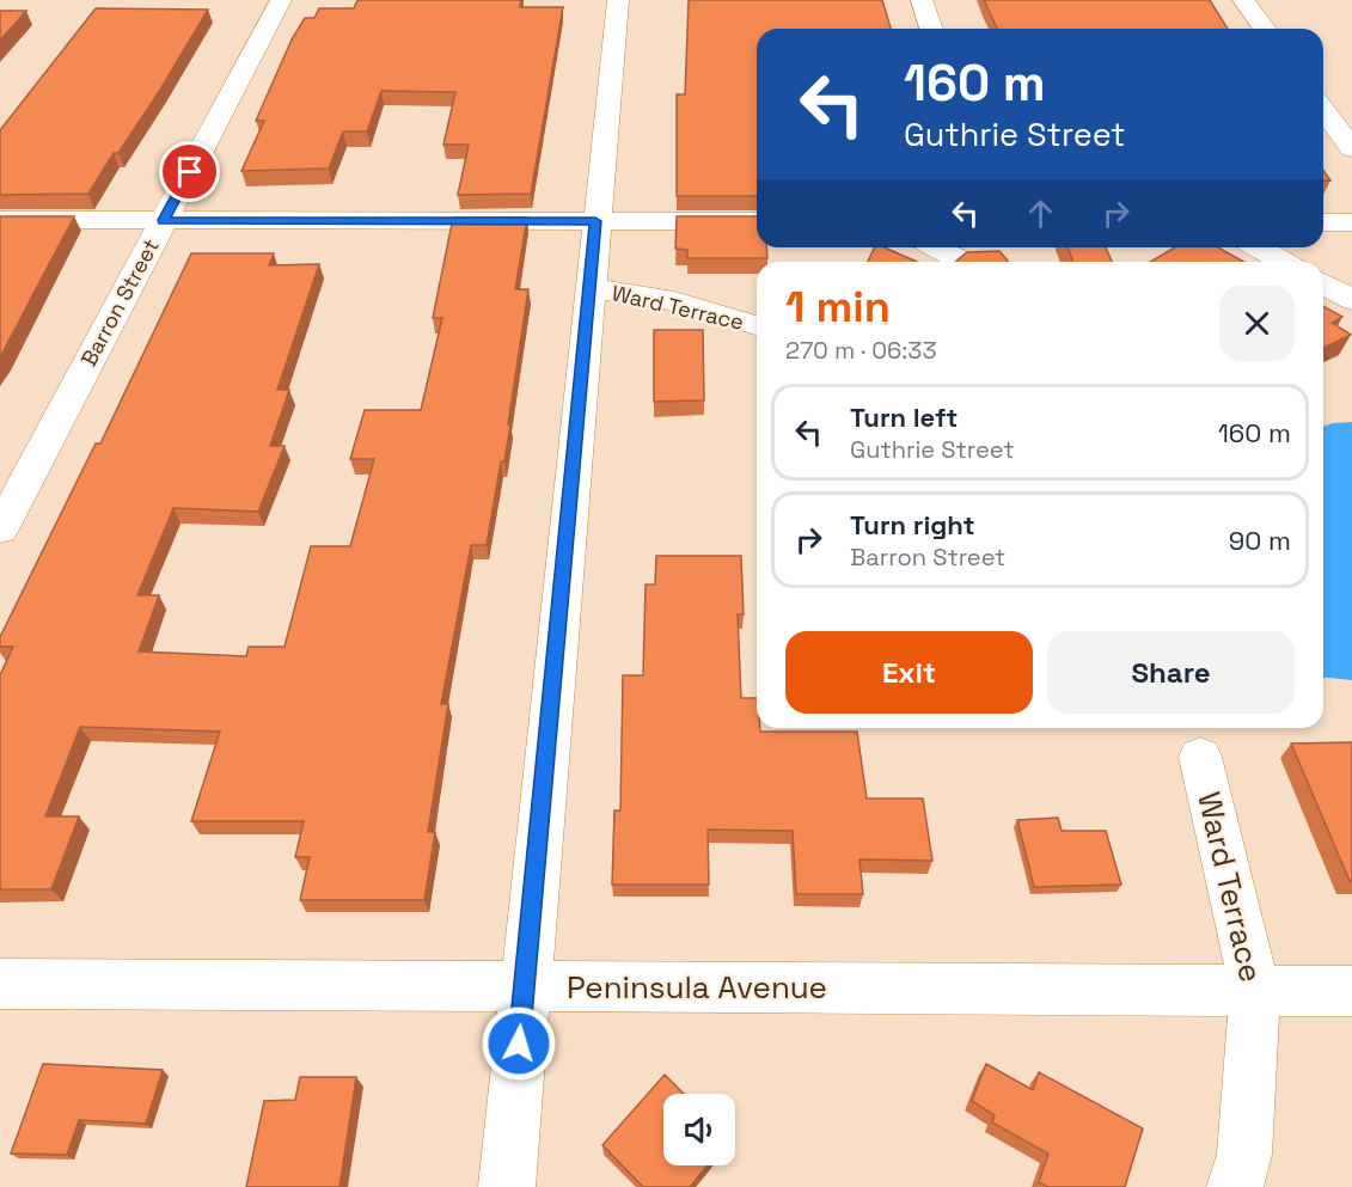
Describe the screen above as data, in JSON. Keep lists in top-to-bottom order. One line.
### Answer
{"streets":{"street":["Barron Street","Ward Terrace","Peninsula Avenue"]},"crossings":[["Ward Terrace","Peninsula Avenue"]],"page":{"turn":["160 m","Guthrie Street"],"heading":["1 min","270 m · 06:33"],"list":[{"name":"Turn left","note":"Guthrie Street","value":"160 m"},{"name":"Turn right","note":"Barron Street","value":"90 m"}],"buttons":["Exit","Share"]}}
